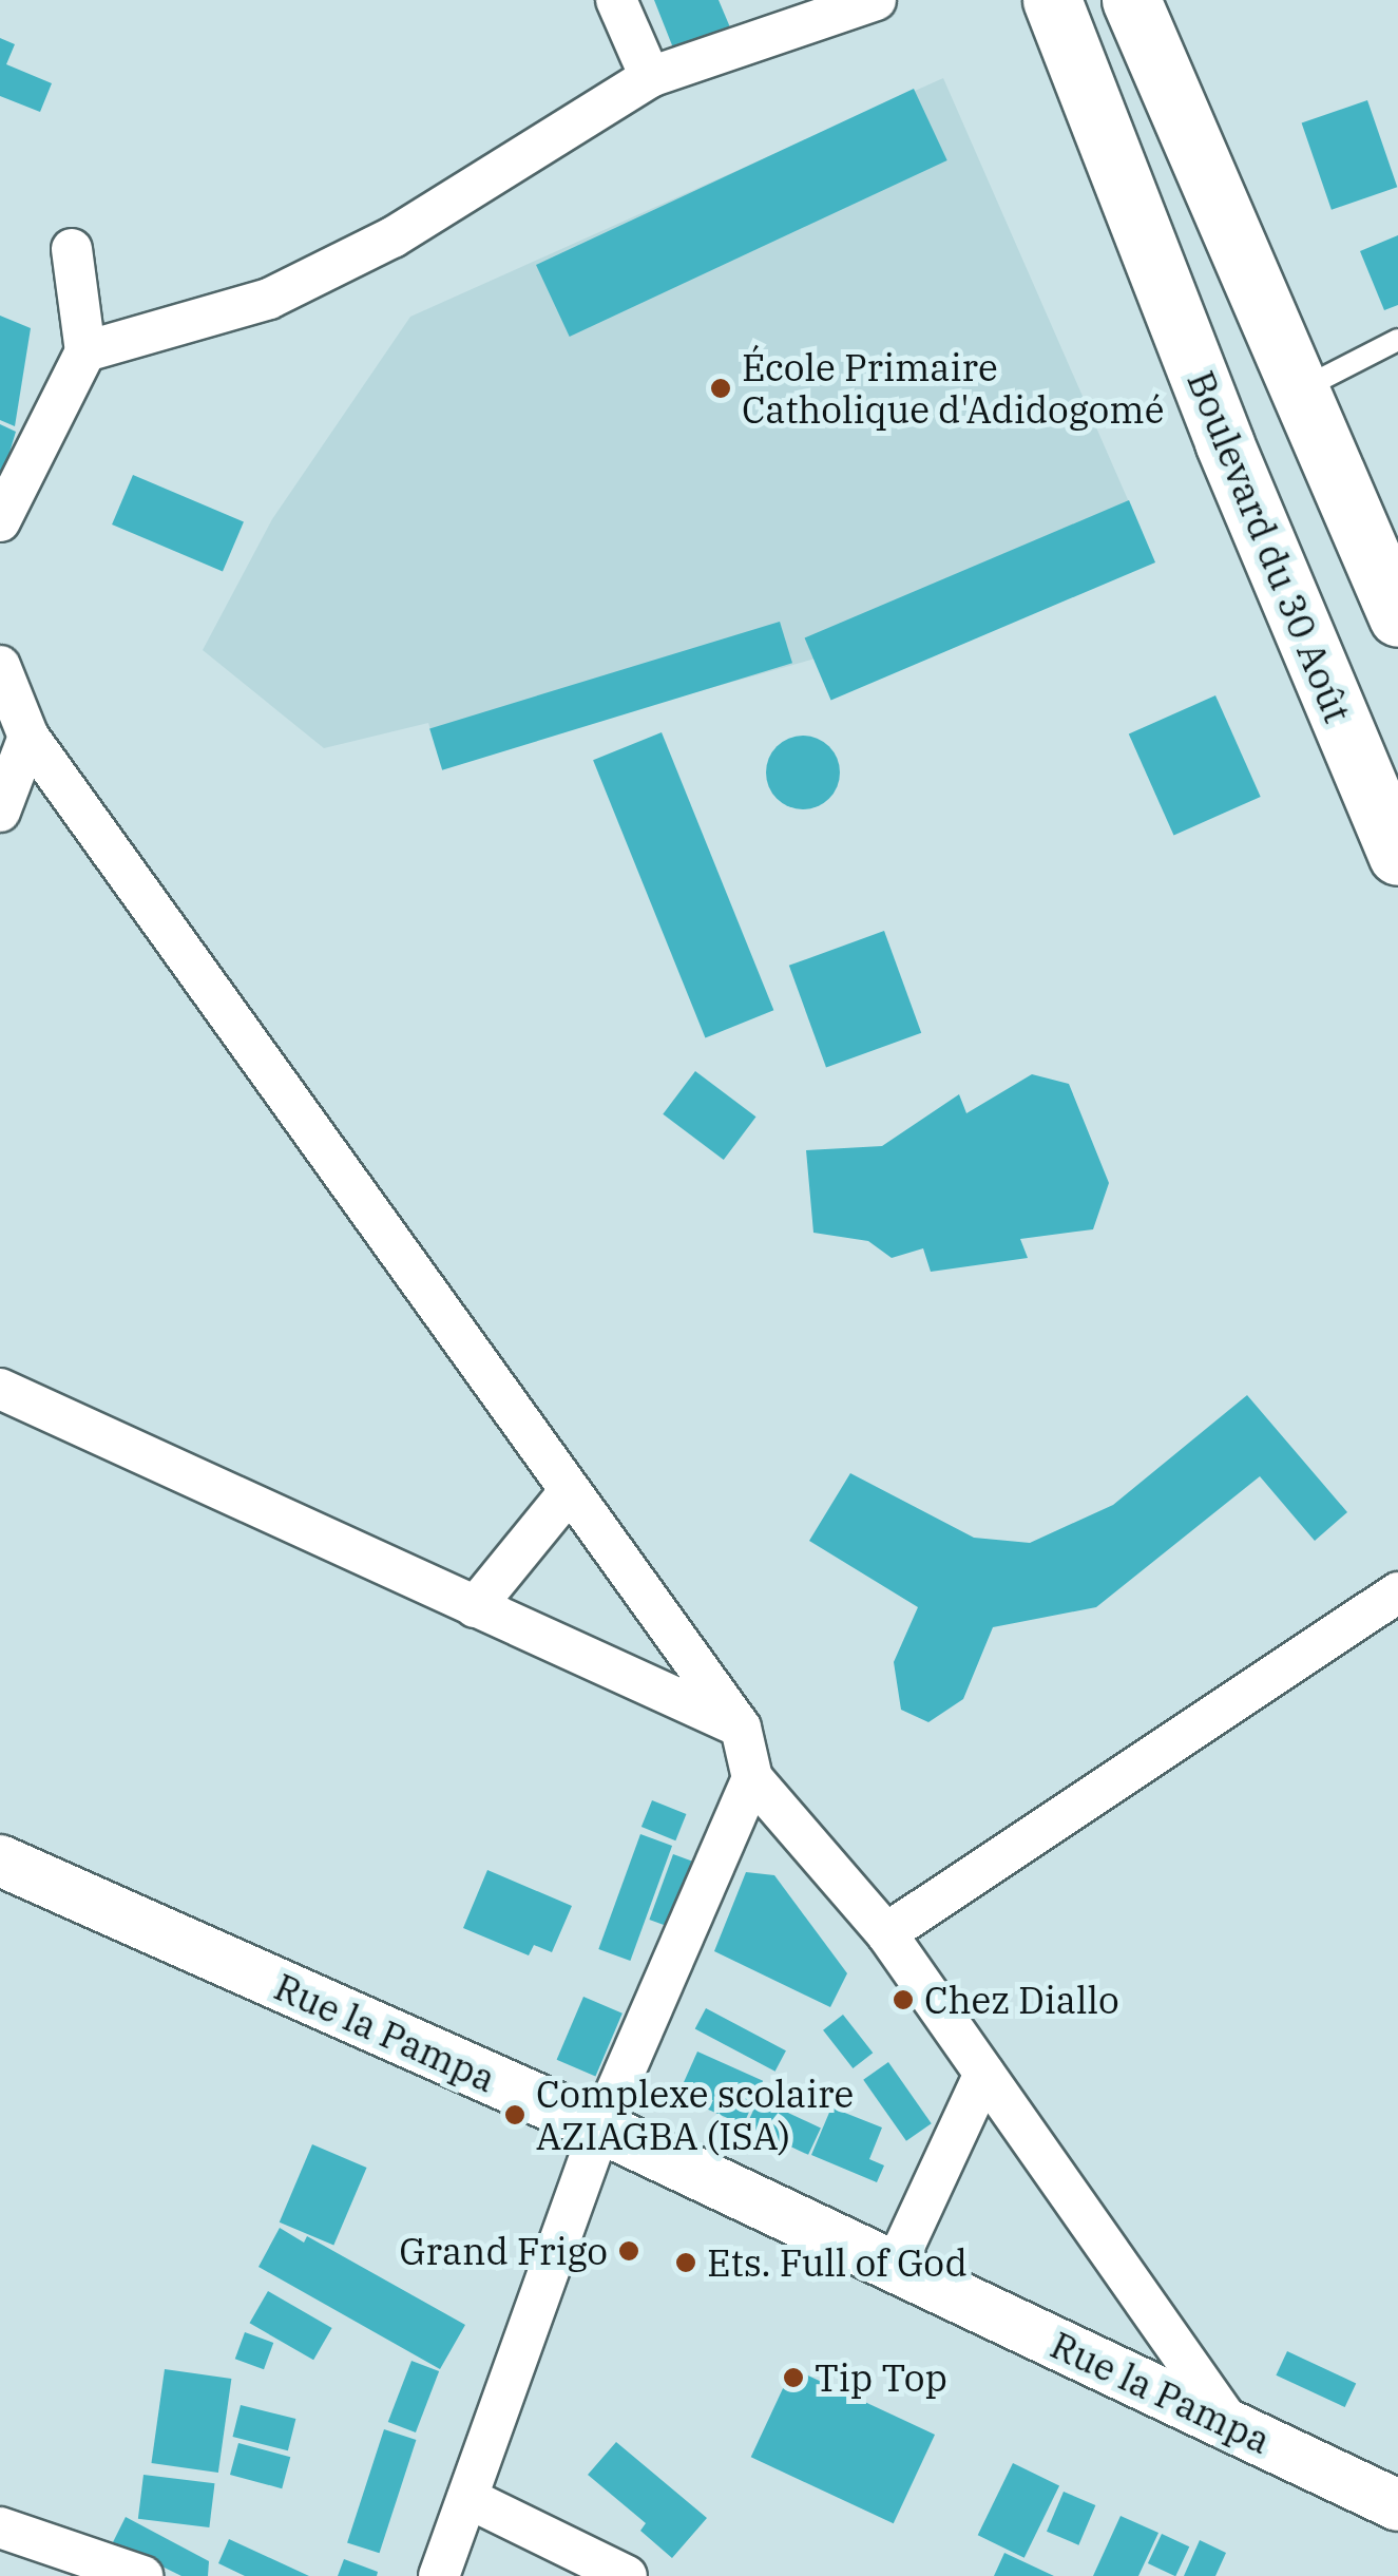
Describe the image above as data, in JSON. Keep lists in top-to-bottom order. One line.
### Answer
{"streets":{"highway":["Boulevard du 30 Août"],"street":["Rue la Pampa"]},"places":["École Primaire Catholique d'Adidogomé","Chez Diallo","Complexe scolaire AZIAGBA (ISA)","Grand Frigo","Ets. Full of God","Tip Top"]}
